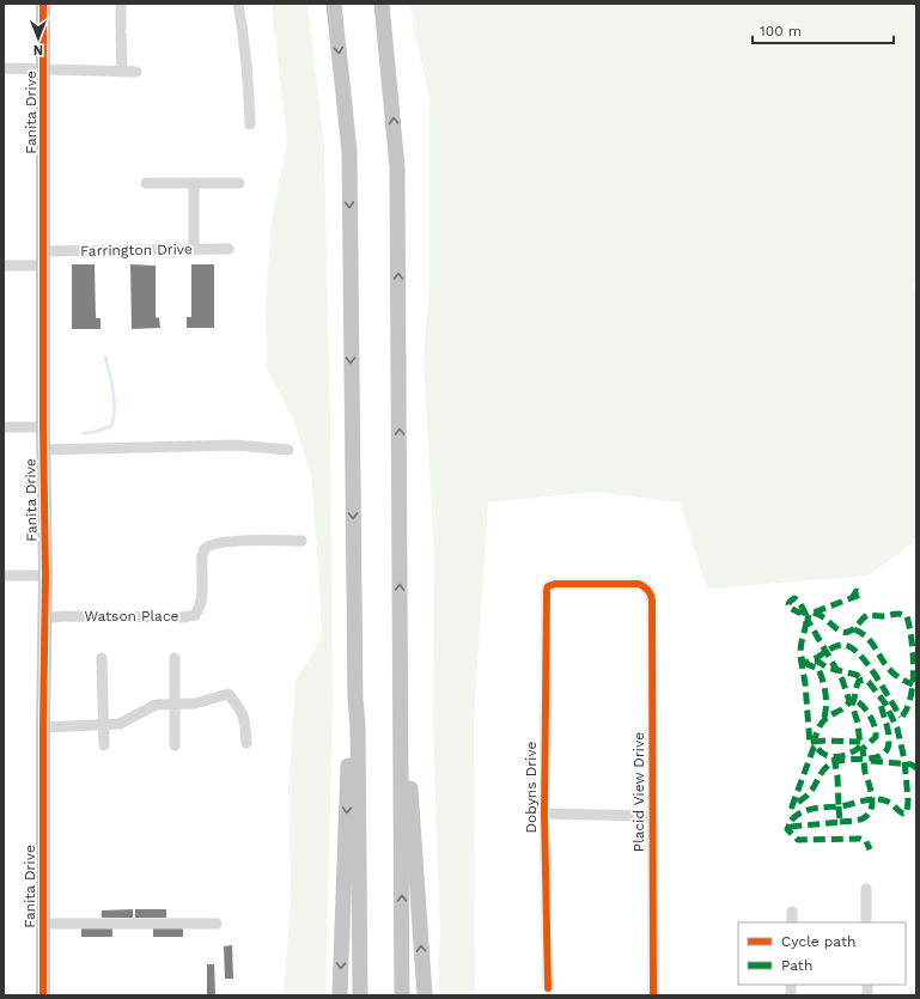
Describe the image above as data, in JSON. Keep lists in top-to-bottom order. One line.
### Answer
{"streets":{"main road":["Fanita Drive"],"street":["Farrington Drive","Watson Place","Dobyns Drive","Placid View Drive"]},"crossings":[["Fanita Drive","Farrington Drive"],["Fanita Drive","Watson Place"],["Dobyns Drive","Placid View Drive"]],"legend":["Cycle path","Path"],"scale_bar":"100 m","north":"bottom"}
